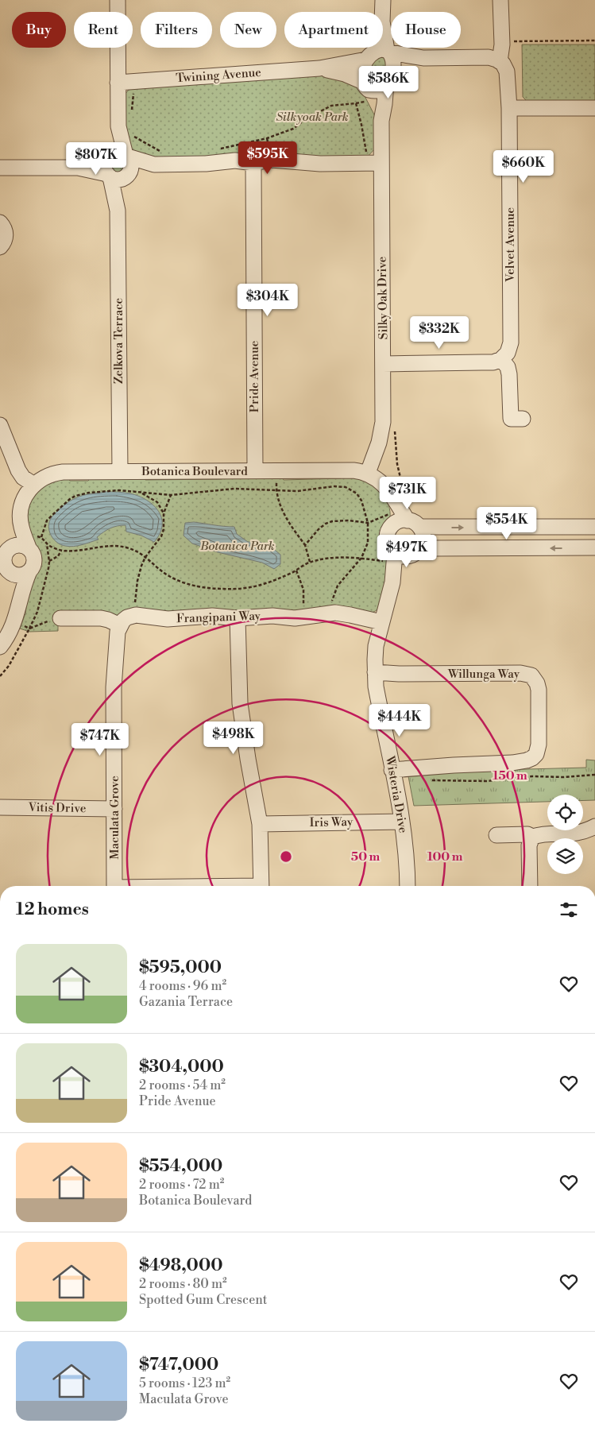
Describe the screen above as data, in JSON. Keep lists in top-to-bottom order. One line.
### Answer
{"streets":{"street":["Twining Avenue","Velvet Avenue","Silky Oak Drive","Zelkova Terrace","Pride Avenue","Botanica Boulevard","Frangipani Way","Willunga Way","Wisteria Drive","Vitis Drive","Maculata Grove","Iris Way"]},"crossings":[["Twining Avenue","Silky Oak Drive"],["Silky Oak Drive","Botanica Boulevard"],["Zelkova Terrace","Botanica Boulevard"],["Pride Avenue","Botanica Boulevard"],["Botanica Boulevard","Wisteria Drive"],["Frangipani Way","Wisteria Drive"],["Willunga Way","Wisteria Drive"],["Wisteria Drive","Iris Way"],["Vitis Drive","Maculata Grove"]],"parks":["Silkyoak Park","Botanica Park"],"page":{"chip":["Buy","Rent","Filters","New","Apartment","House"],"price":["$586K","$595K","$807K","$660K","$304K","$332K","$731K","$554K","$497K","$444K","$498K","$747K"],"heading":"12 homes","list":[{"name":"$595,000","note":"4 rooms · 96 m² · Gazania Terrace"},{"name":"$304,000","note":"2 rooms · 54 m² · Pride Avenue"},{"name":"$554,000","note":"2 rooms · 72 m² · Botanica Boulevard"},{"name":"$498,000","note":"2 rooms · 80 m² · Spotted Gum Crescent"},{"name":"$747,000","note":"5 rooms · 123 m² · Maculata Grove"}]},"rings":["150 m","50 m","100 m"]}
